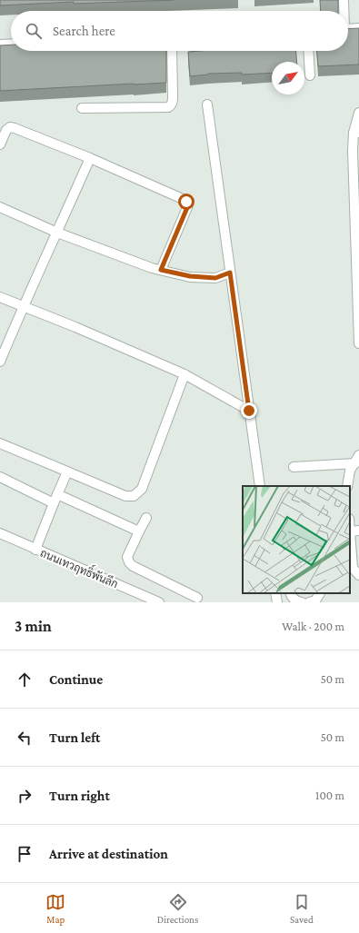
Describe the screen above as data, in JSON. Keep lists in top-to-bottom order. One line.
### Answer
{"streets":{"street":["ถนนเทวฤทธิ์พันลึก"]},"north":"top right","page":{"search":"Search here","heading":["3 min","Walk · 200 m"],"list":[["Continue","50 m"],["Turn left","50 m"],["Turn right","100 m"],"Arrive at destination"],"nav":["Map","Directions","Saved"]}}
